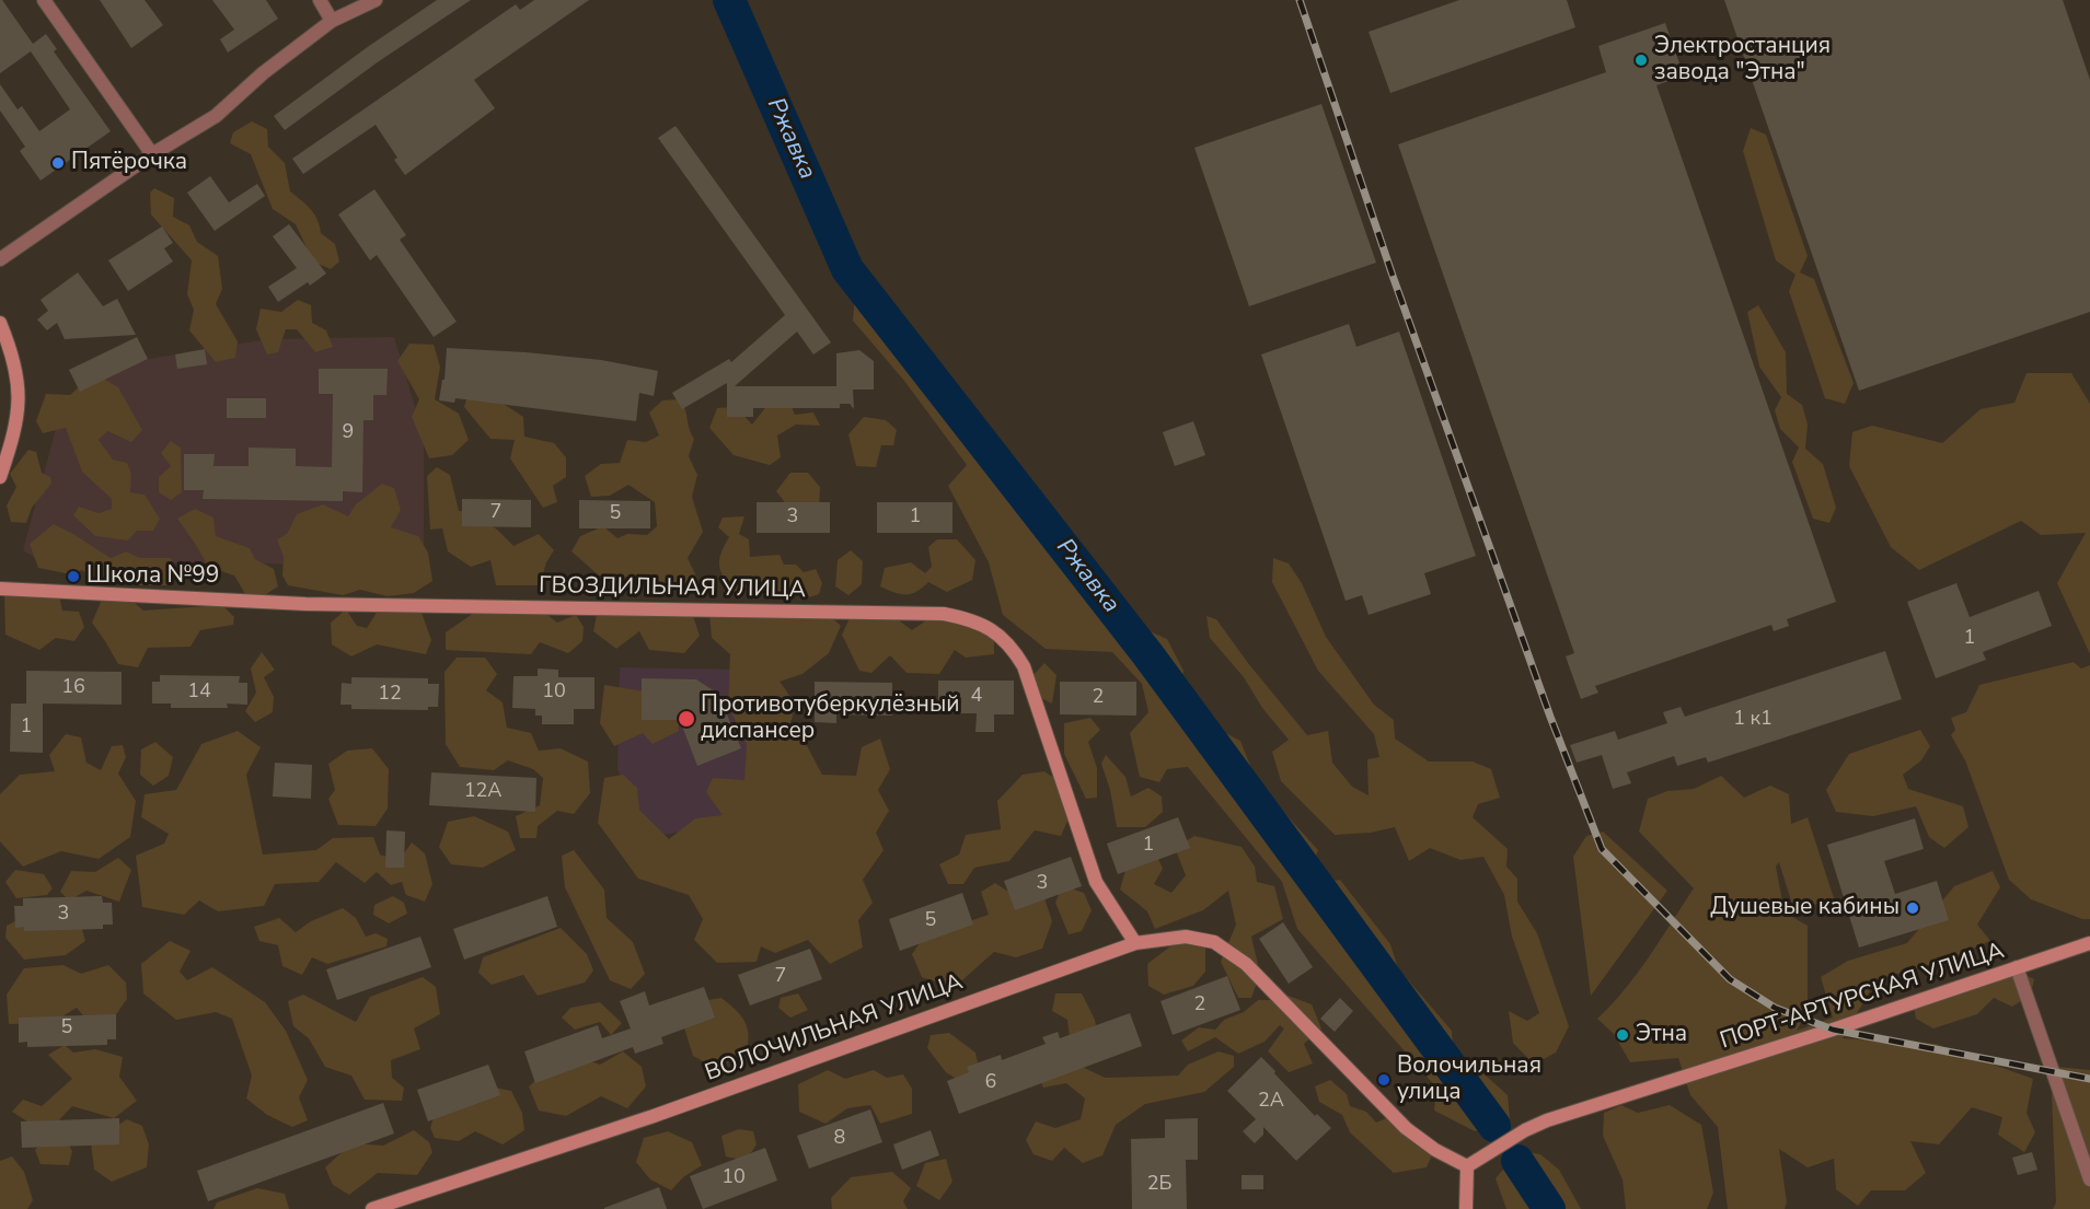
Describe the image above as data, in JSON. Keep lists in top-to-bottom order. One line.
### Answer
{"streets":{"street":["ГВОЗДИЛЬНАЯ УЛИЦА","ПОРТ-АРТУРСКАЯ УЛИЦА","ВОЛОЧИЛЬНАЯ УЛИЦА"]},"crossings":[["ГВОЗДИЛЬНАЯ УЛИЦА","ВОЛОЧИЛЬНАЯ УЛИЦА"],["ПОРТ-АРТУРСКАЯ УЛИЦА","ВОЛОЧИЛЬНАЯ УЛИЦА"]],"water":["Ржавка"],"places":["Электростанция завода \"Этна\"","Пятёрочка","Школа №99","Противотуберкулёзный диспансер","Душевые кабины","Этна","Волочильная улица"],"house_numbers":["9","7","5","3","1","1","16","14","10","12","4","2","1 к1","1","12А","1","3","3","5","7","2","5","6","2А","8","10","2Б"]}
